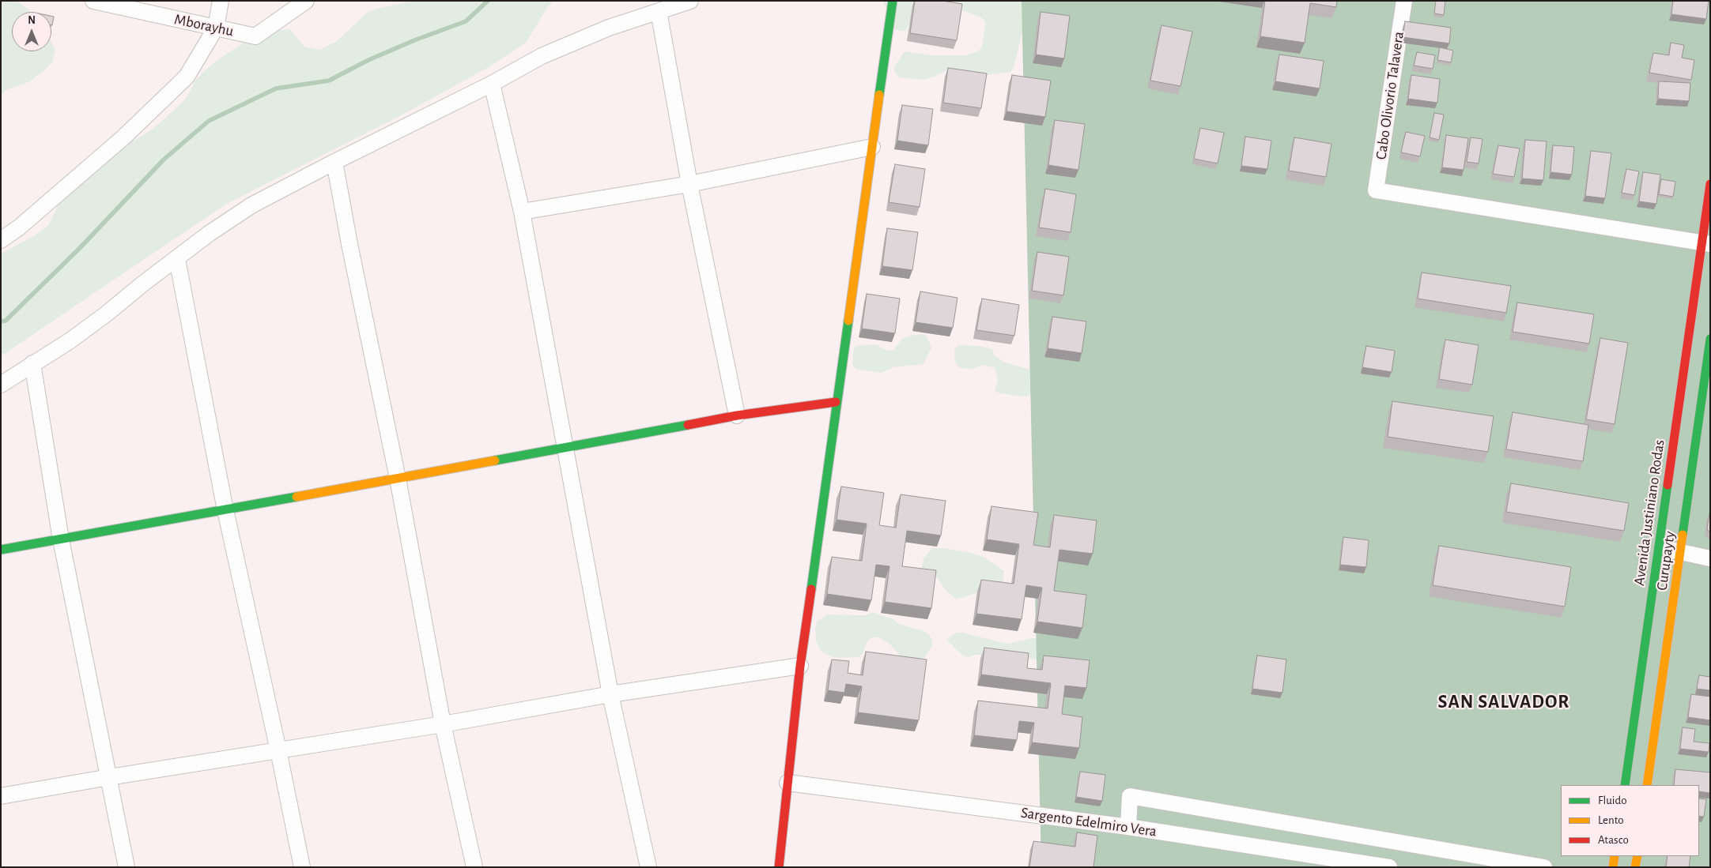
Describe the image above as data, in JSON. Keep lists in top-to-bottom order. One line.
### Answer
{"streets":{"street":["Mborayhu","Cabo Olivorio Talavera","Avenida Justiniano Rodas","Curupayty","Sargento Edelmiro Vera"]},"crossings":[["Cabo Olivorio Talavera","Avenida Justiniano Rodas"]],"districts":["SAN SALVADOR"],"legend":["Fluido","Lento","Atasco"],"north":"top"}
